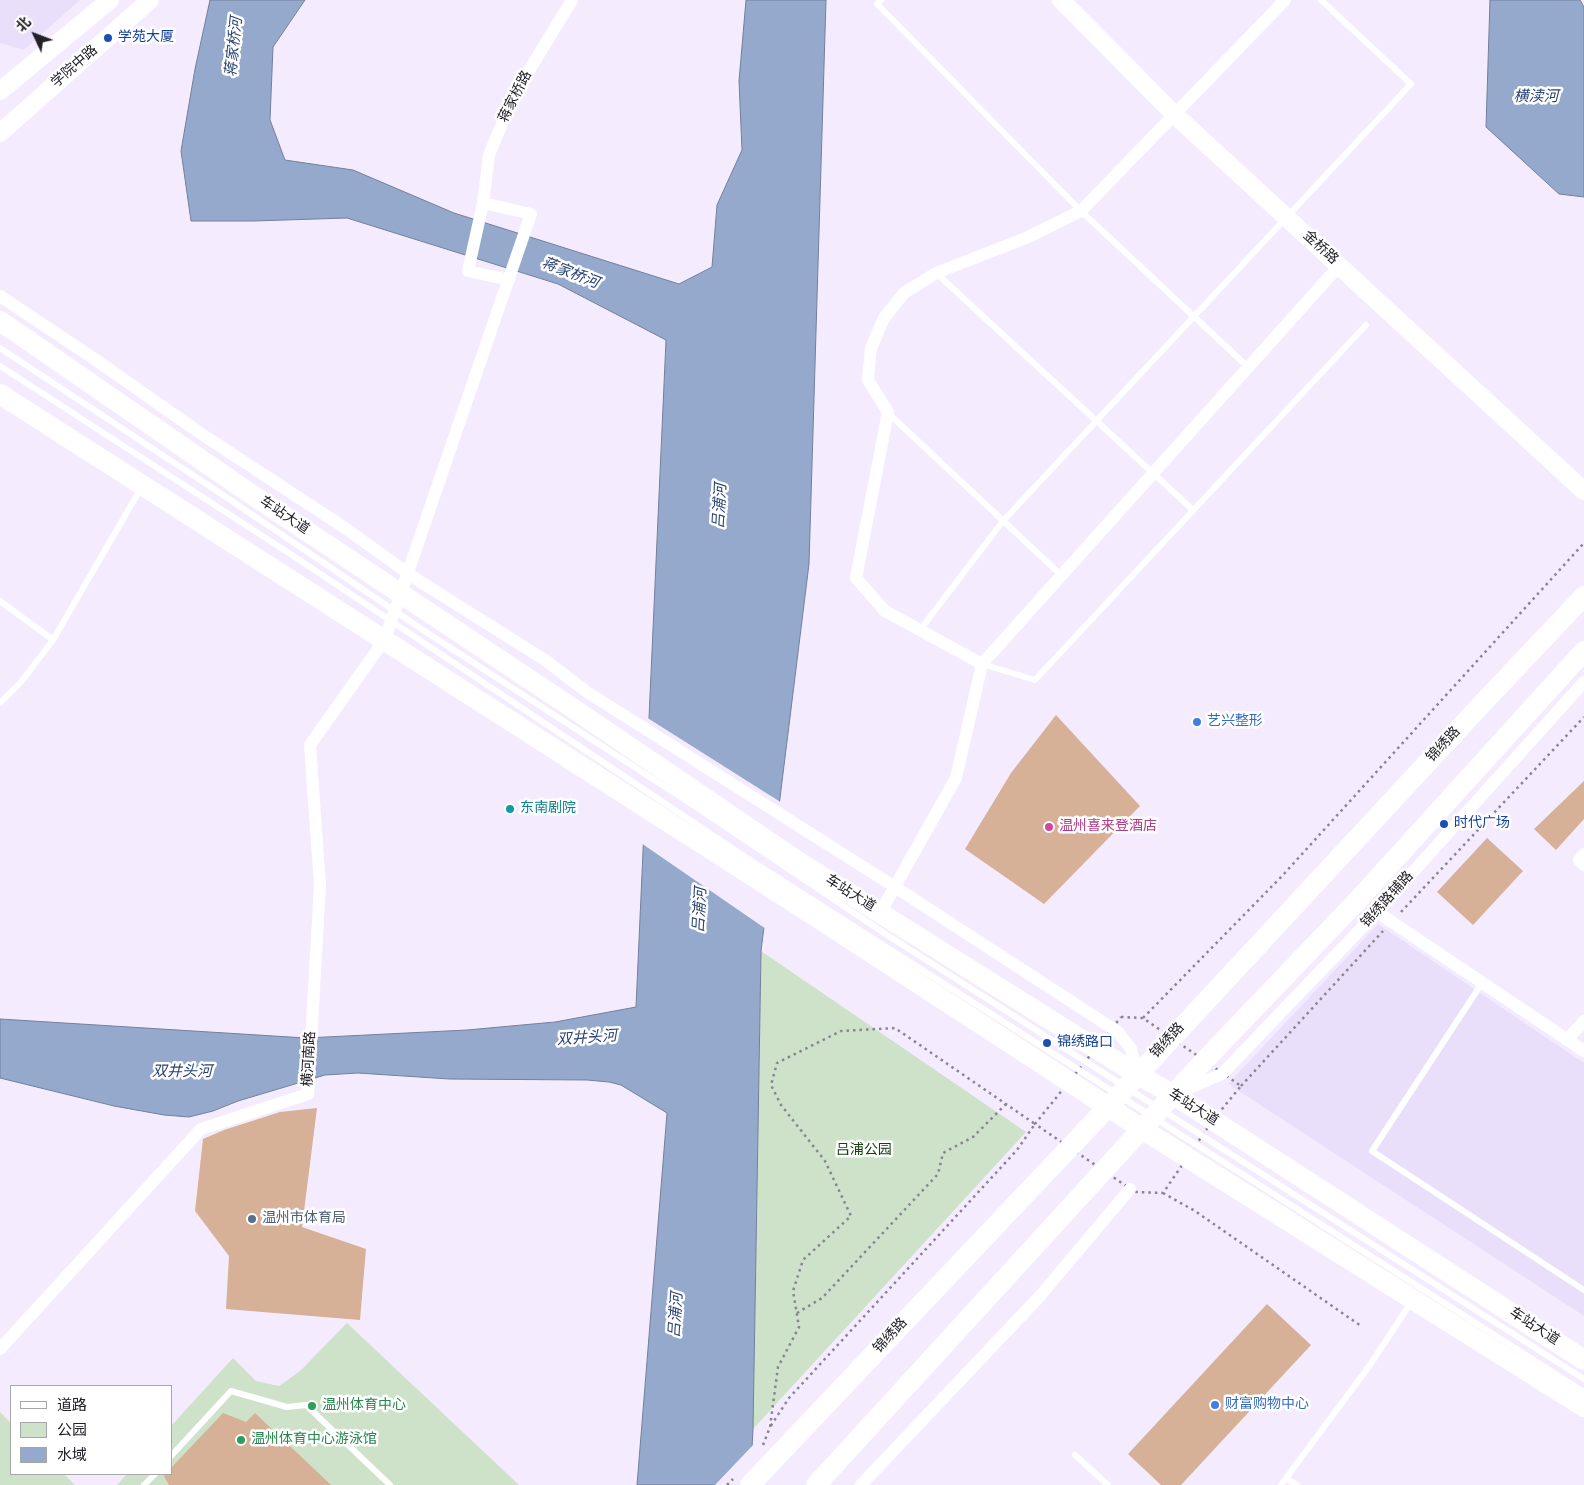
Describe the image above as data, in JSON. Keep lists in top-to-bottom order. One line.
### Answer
{"streets":{"main road":["车站大道","锦绣路"],"street":["学院中路","蒋家桥路","金桥路","锦绣路辅路","横河南路"]},"crossings":[["蒋家桥路","横河南路"],["车站大道","锦绣路"],["车站大道","锦绣路辅路"],["车站大道","横河南路"]],"water":["蒋家桥河","横渎河","吕浦河","双井头河"],"parks":["吕浦公园"],"places":["学苑大厦","艺兴整形","东南剧院","时代广场","温州喜来登酒店","锦绣路口","温州市体育局","财富购物中心","温州体育中心","温州体育中心游泳馆"],"legend":["道路","公园","水域"],"north":"top left"}
